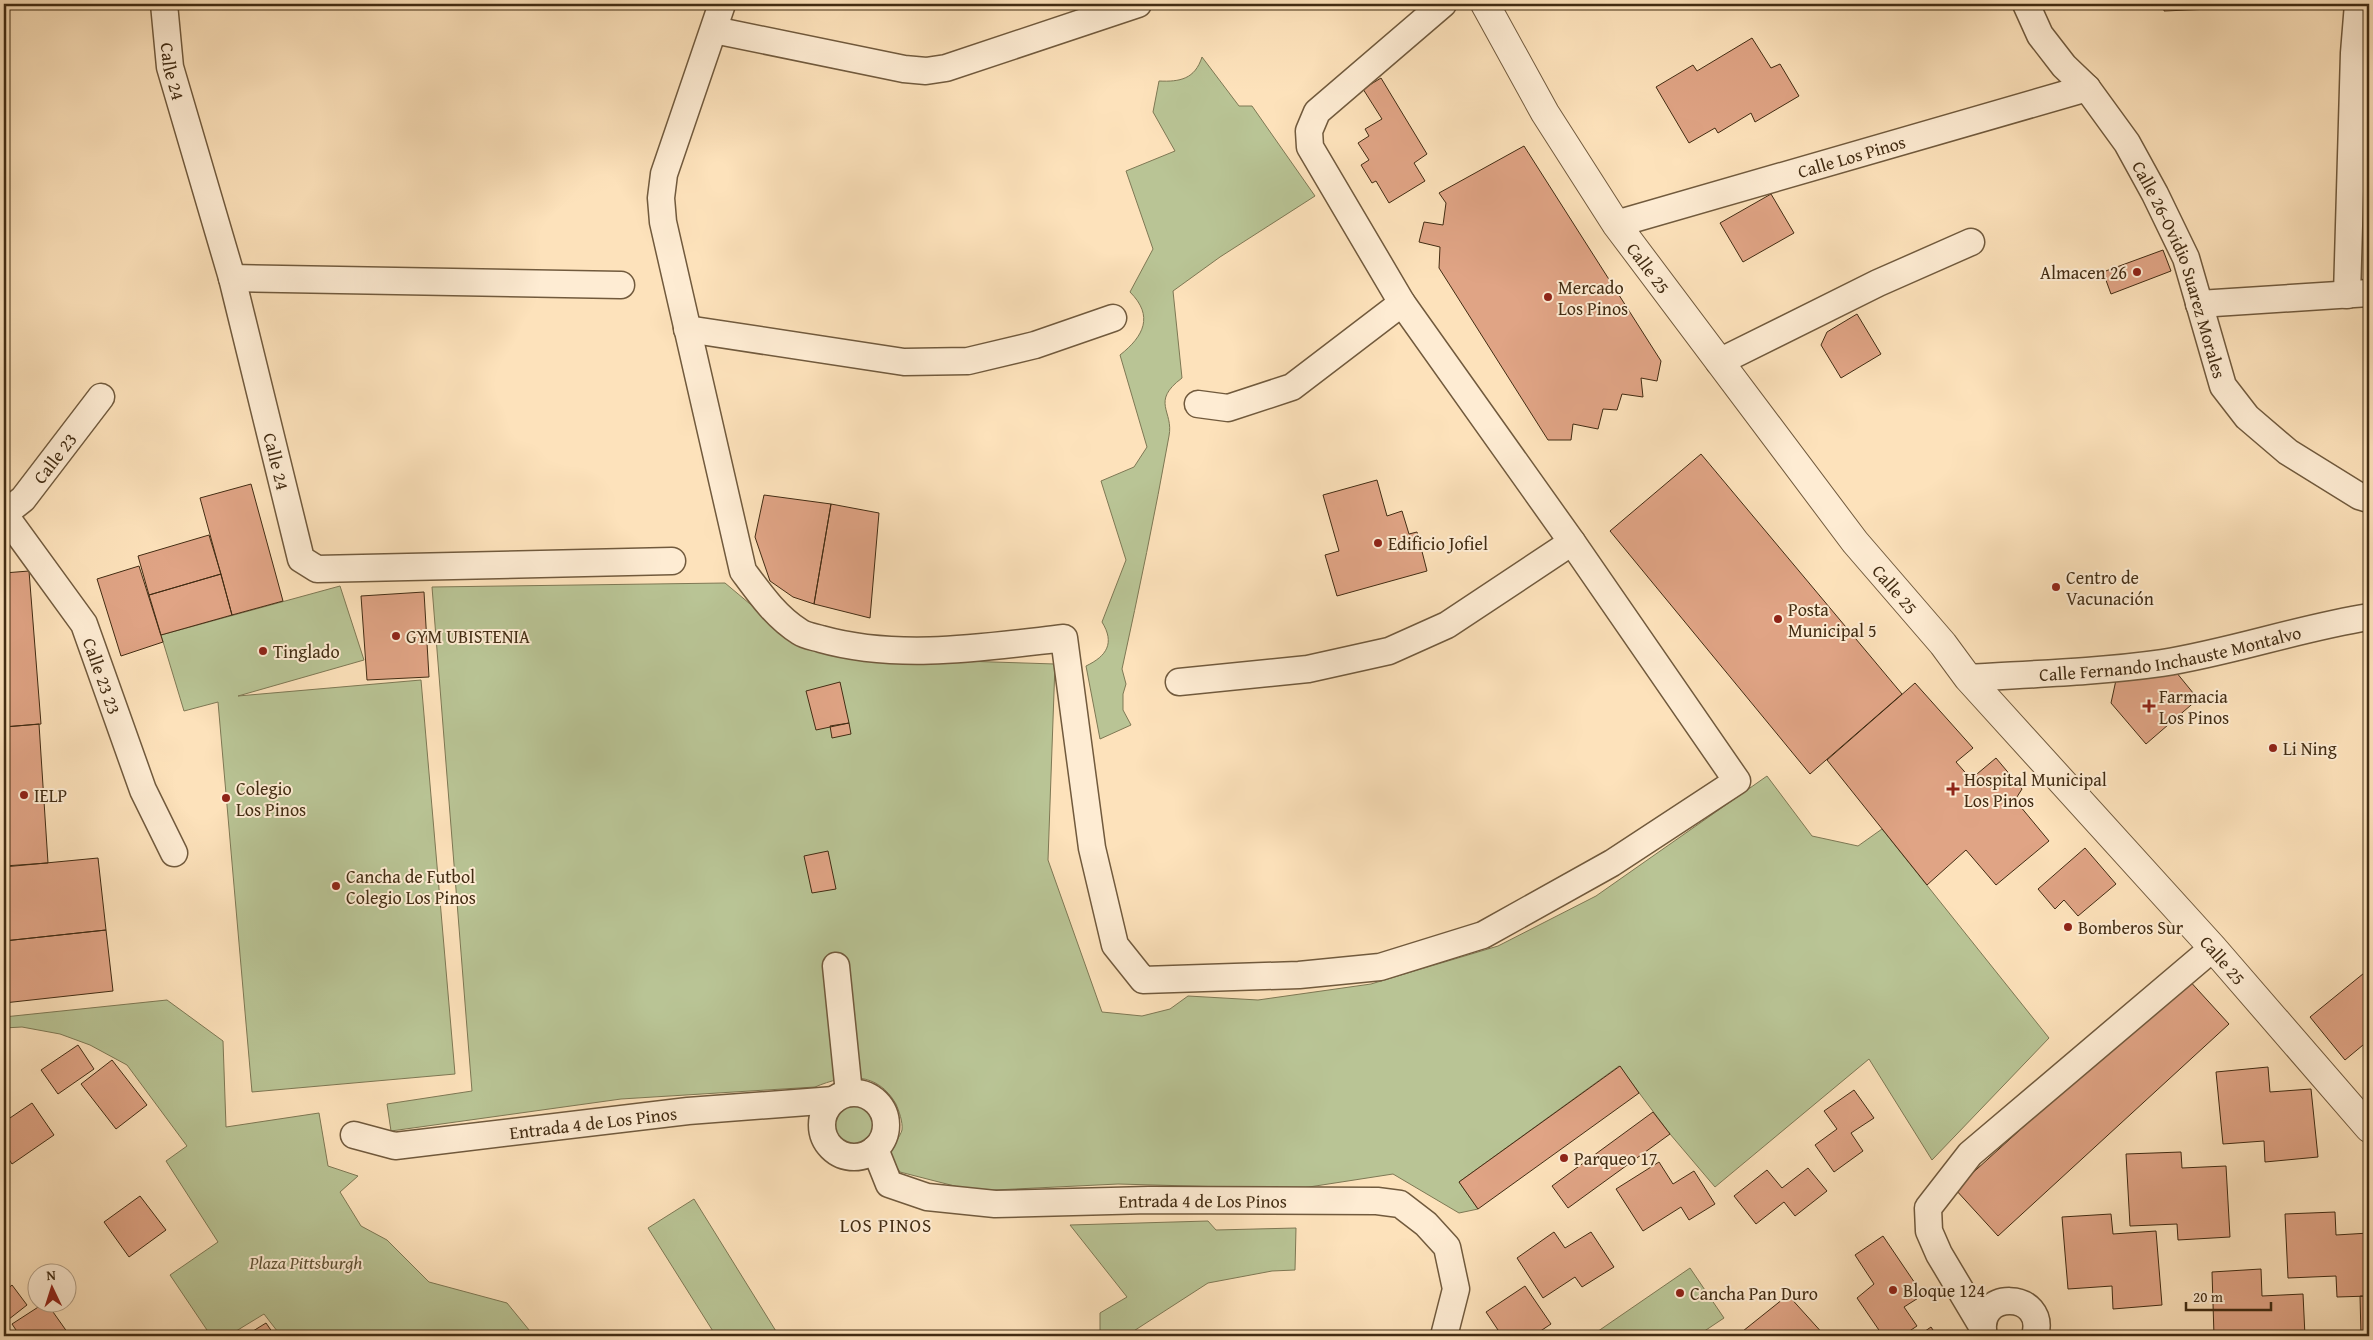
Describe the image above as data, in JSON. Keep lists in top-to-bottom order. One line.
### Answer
{"streets":{"street":["Calle 24","Calle Los Pinos","Calle 25","Calle 26-Ovidio Suarez Morales","Calle 23","Calle Fernando Inchauste Montalvo","Calle 23 23","Entrada 4 de Los Pinos"]},"crossings":[["Calle Los Pinos","Calle 25"],["Calle Los Pinos","Calle 26-Ovidio Suarez Morales"],["Calle 25","Calle Fernando Inchauste Montalvo"],["Calle 23","Calle 23 23"]],"districts":["LOS PINOS"],"parks":["Plaza Pittsburgh"],"places":{"other":["Almacen 26","Mercado Los Pinos","Edificio Jofiel","Centro de Vacunación","Posta Municipal 5","GYM UBISTENIA","Tinglado","Li Ning","IELP","Colegio Los Pinos","Cancha de Futbol Colegio Los Pinos","Bomberos Sur","Parqueo 17","Bloque 124","Cancha Pan Duro"],"health":["Farmacia Los Pinos","Hospital Municipal Los Pinos"]},"scale_bar":"20 m","north":"top"}
